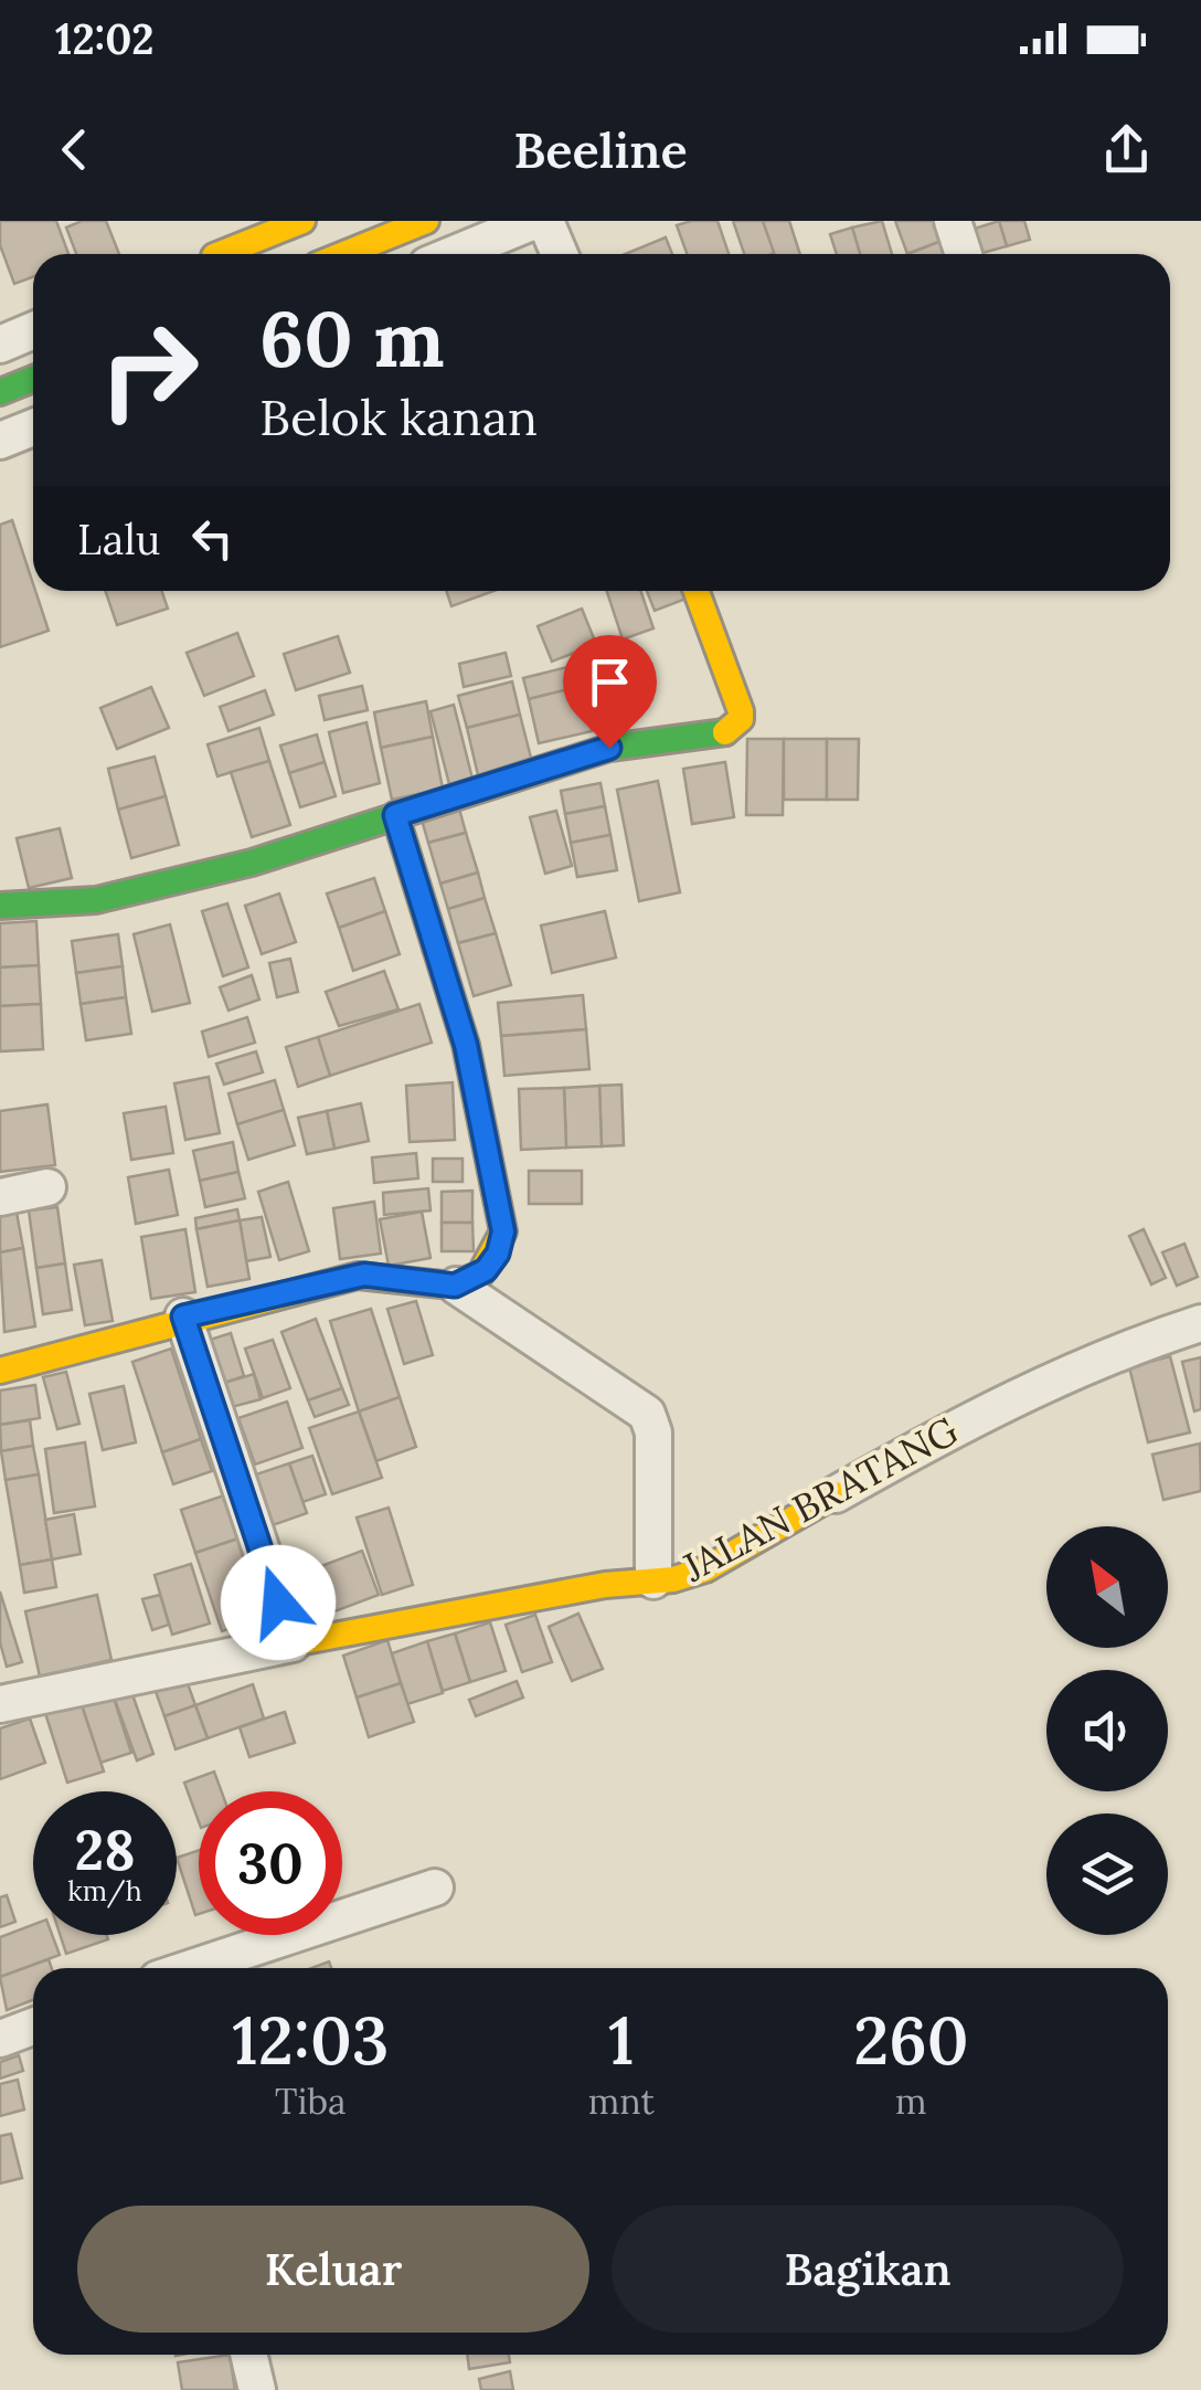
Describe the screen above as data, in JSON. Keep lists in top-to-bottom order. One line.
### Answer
{"streets":{"street":["JALAN BRATANG"]},"north":"top left","page":{"status":"12:02","header":"Beeline","turn":["60 m","Belok kanan"],"then":"Lalu","speed":"28 km/h","limit":"30","eta":["12:03","Tiba","1","mnt","260","m"],"buttons":["Keluar","Bagikan"]}}
